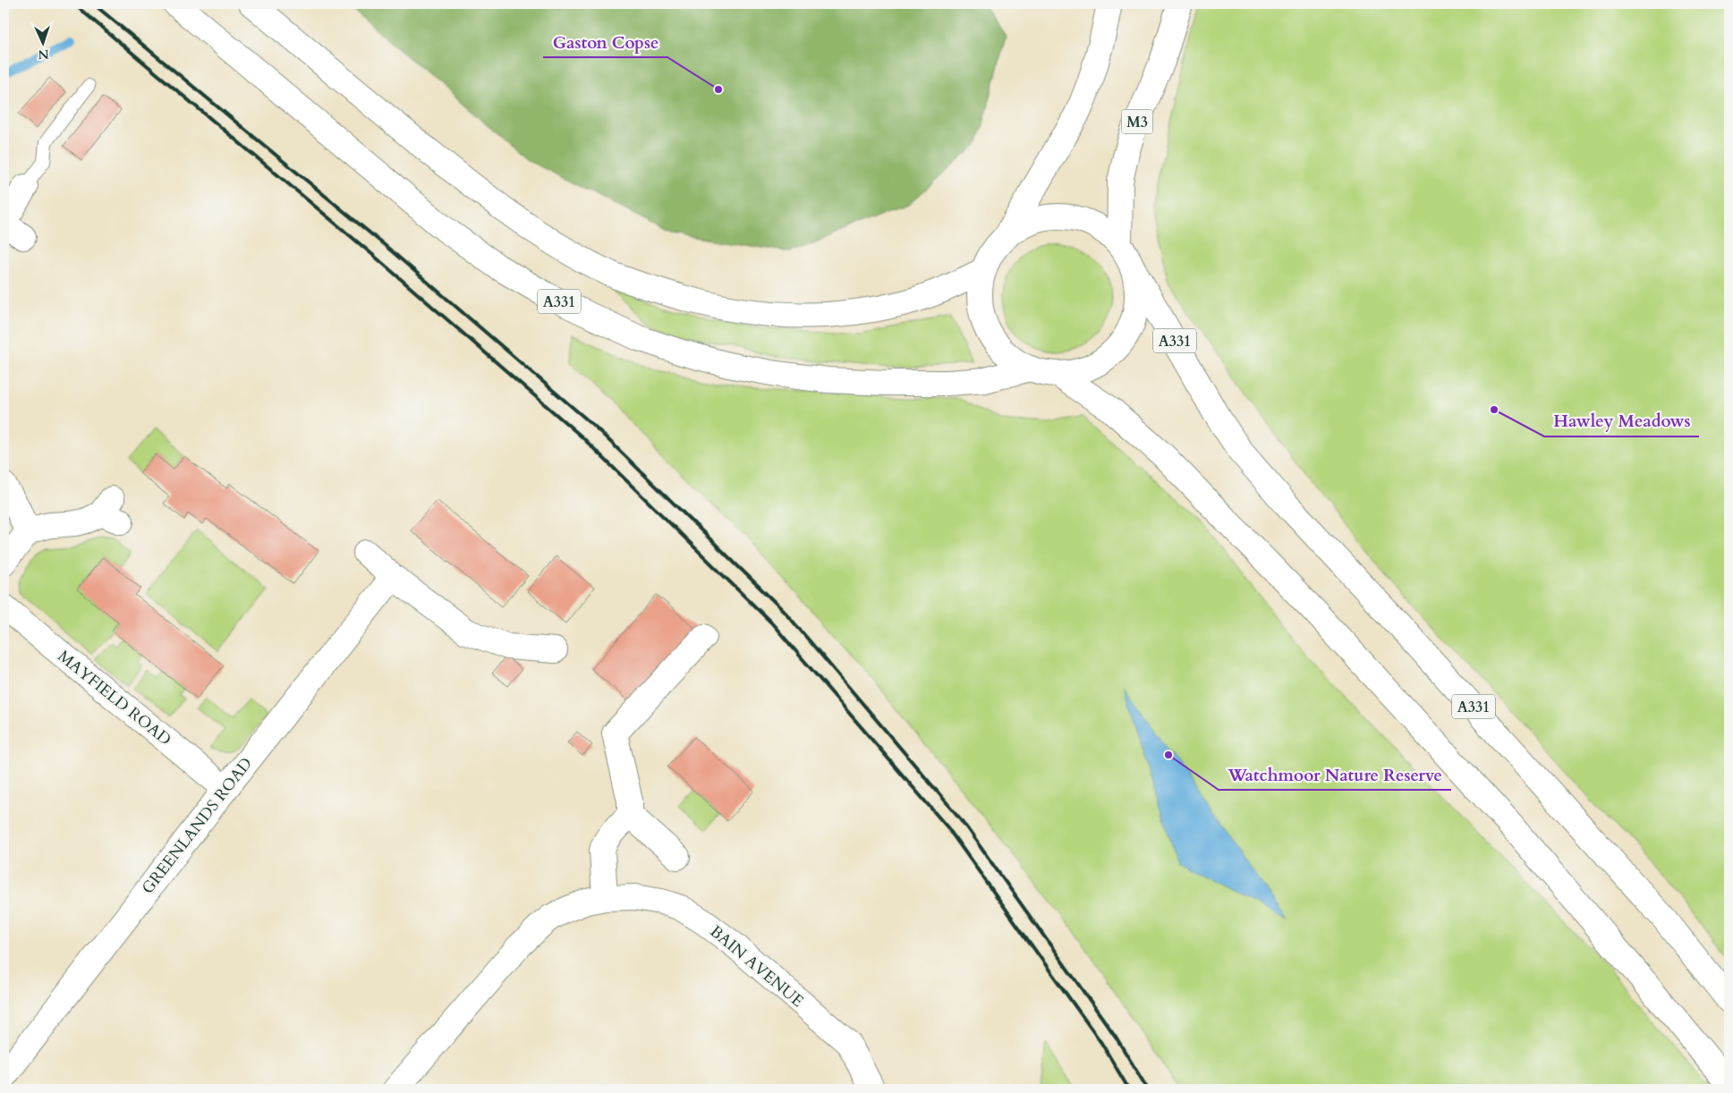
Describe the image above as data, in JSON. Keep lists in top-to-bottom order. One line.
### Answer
{"streets":{"main road":["M3","A331","MAYFIELD ROAD","GREENLANDS ROAD","BAIN AVENUE"]},"crossings":[["M3","A331"],["MAYFIELD ROAD","GREENLANDS ROAD"]],"places":["Gaston Copse","Hawley Meadows","Watchmoor Nature Reserve"],"north":"bottom"}
